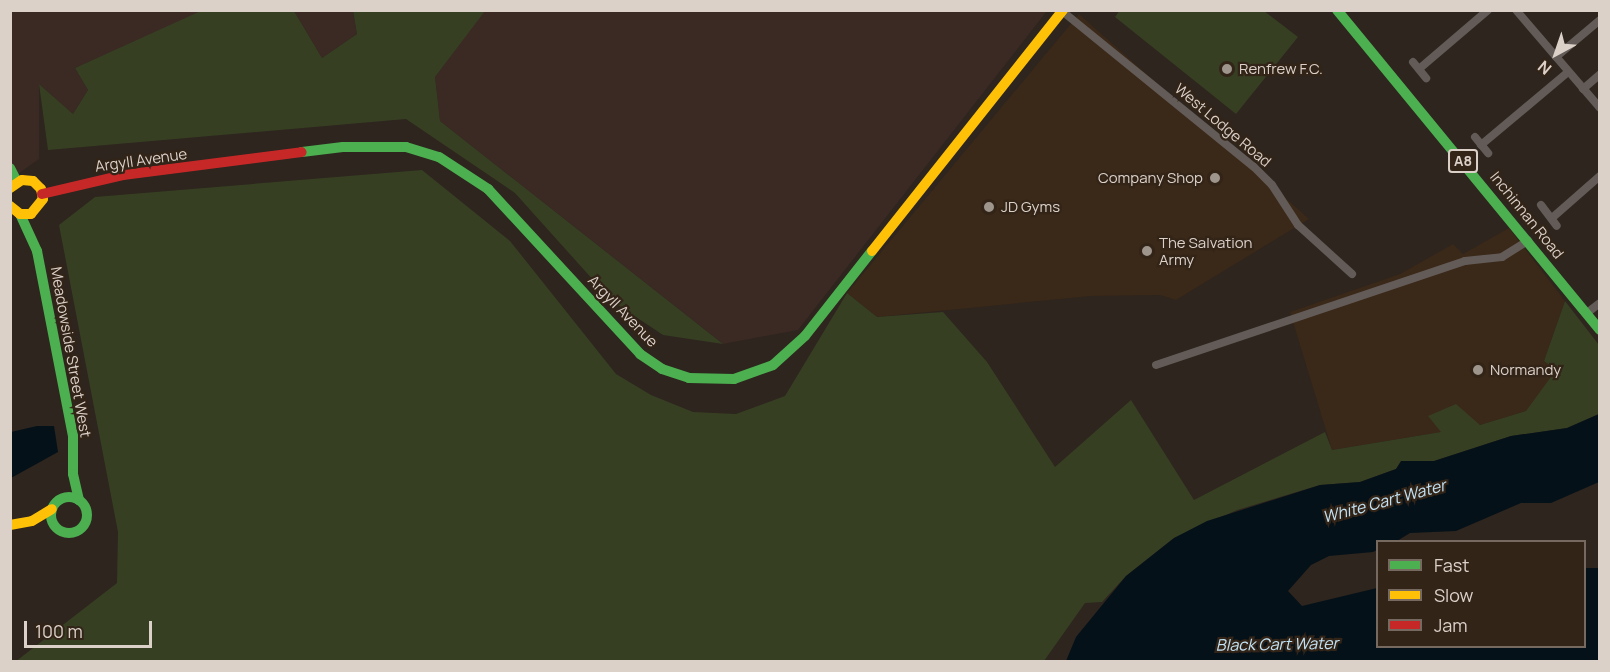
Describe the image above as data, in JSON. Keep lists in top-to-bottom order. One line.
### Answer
{"streets":{"street":["West Lodge Road","Argyll Avenue","A8","Inchinnan Road","Meadowside Street West"]},"crossings":[["West Lodge Road","Argyll Avenue"],["Argyll Avenue","Meadowside Street West"]],"water":["White Cart Water","Black Cart Water"],"places":["Renfrew F.C.","Company Shop","JD Gyms","The Salvation Army","Normandy"],"legend":["Fast","Slow","Jam"],"scale_bar":"100 m","north":"bottom left"}
